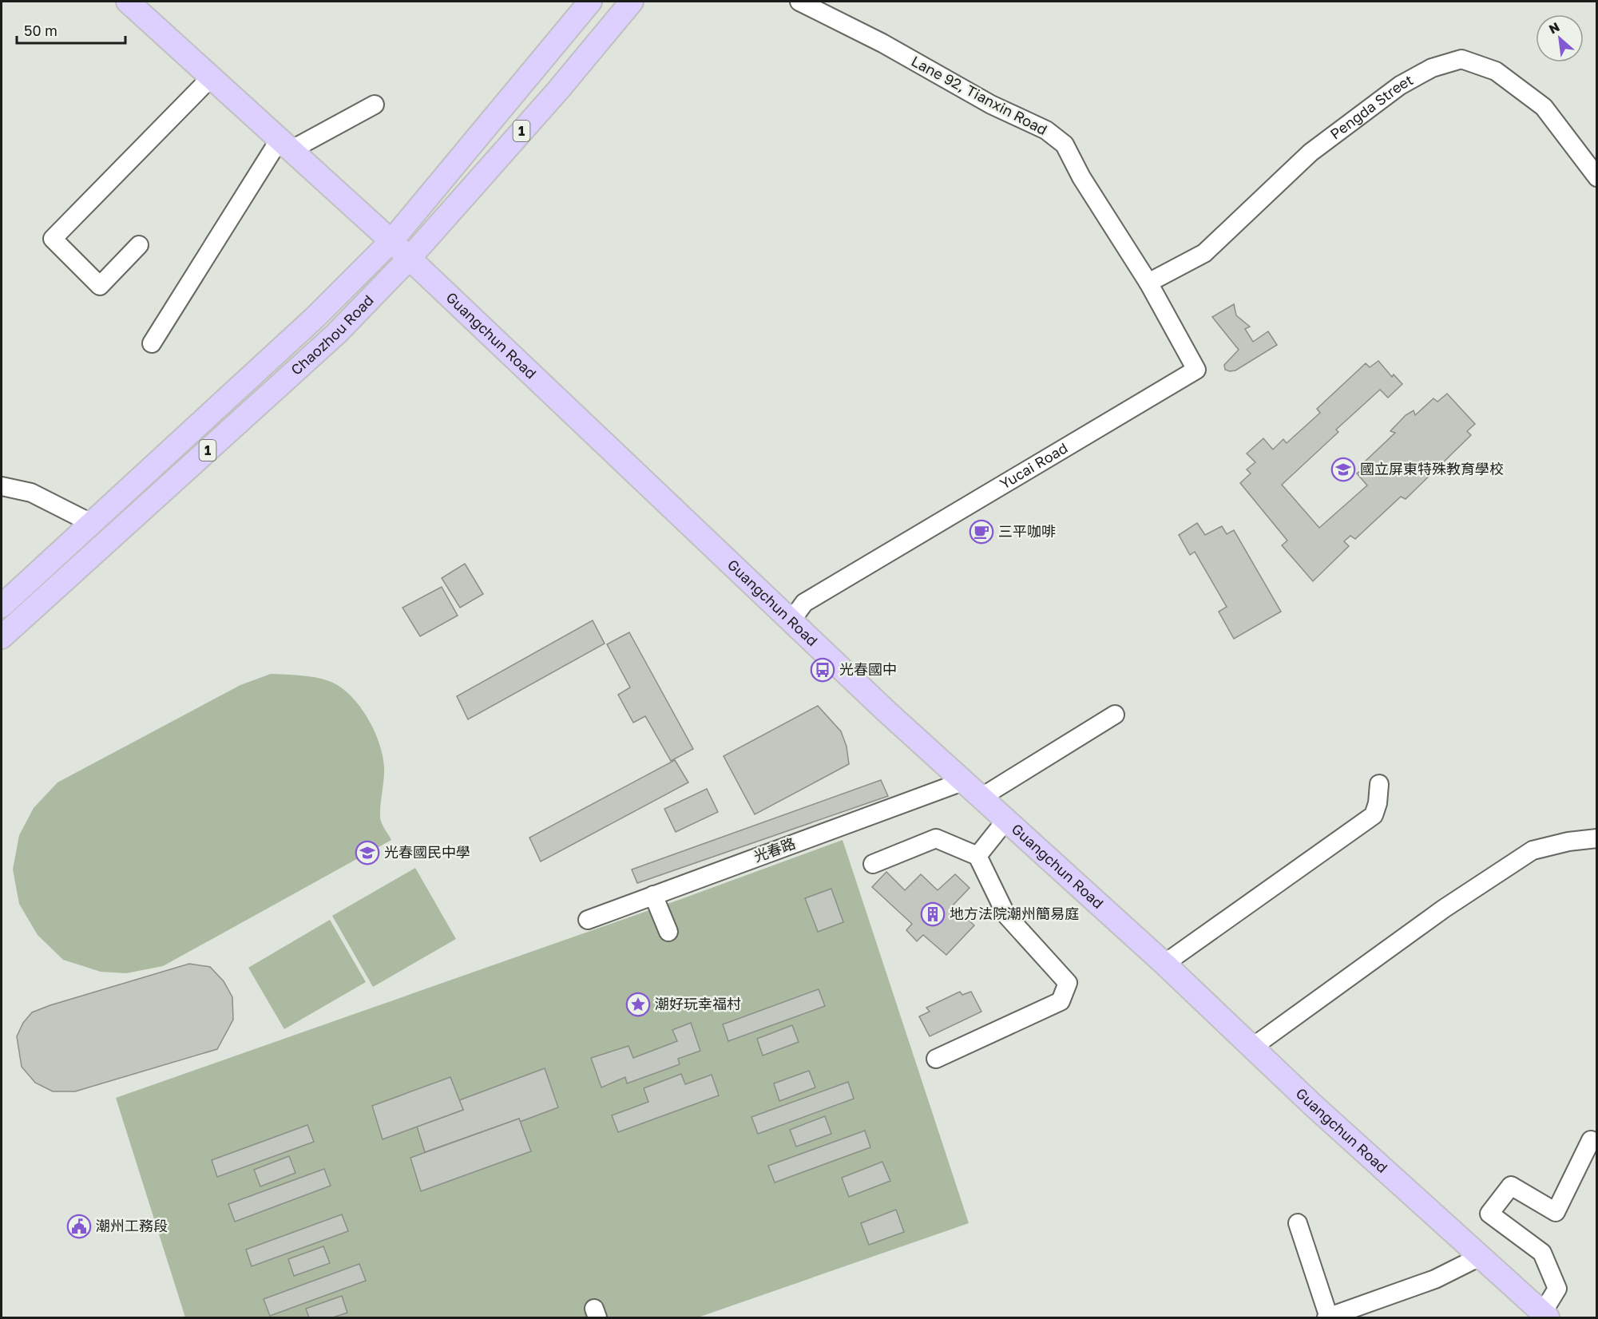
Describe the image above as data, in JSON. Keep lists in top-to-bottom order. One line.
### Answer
{"streets":{"main road":["1","Chaozhou Road","Guangchun Road"],"street":["Lane 92, Tianxin Road","Pengda Street","Yucai Road","光春路"]},"crossings":[["Lane 92, Tianxin Road","Pengda Street"],["Lane 92, Tianxin Road","Yucai Road"],["Pengda Street","Yucai Road"],["Chaozhou Road","Guangchun Road"],["Guangchun Road","Yucai Road"],["Guangchun Road","光春路"]],"places":{"school or university":["國立屏東特殊教育學校","光春國民中學"],"cafe":["三平咖啡"],"bus stop":["光春國中"],"building":["地方法院潮州簡易庭"],"place":["潮好玩幸福村"],"public building":["潮州工務段"]},"scale_bar":"50 m","north":"top left"}
